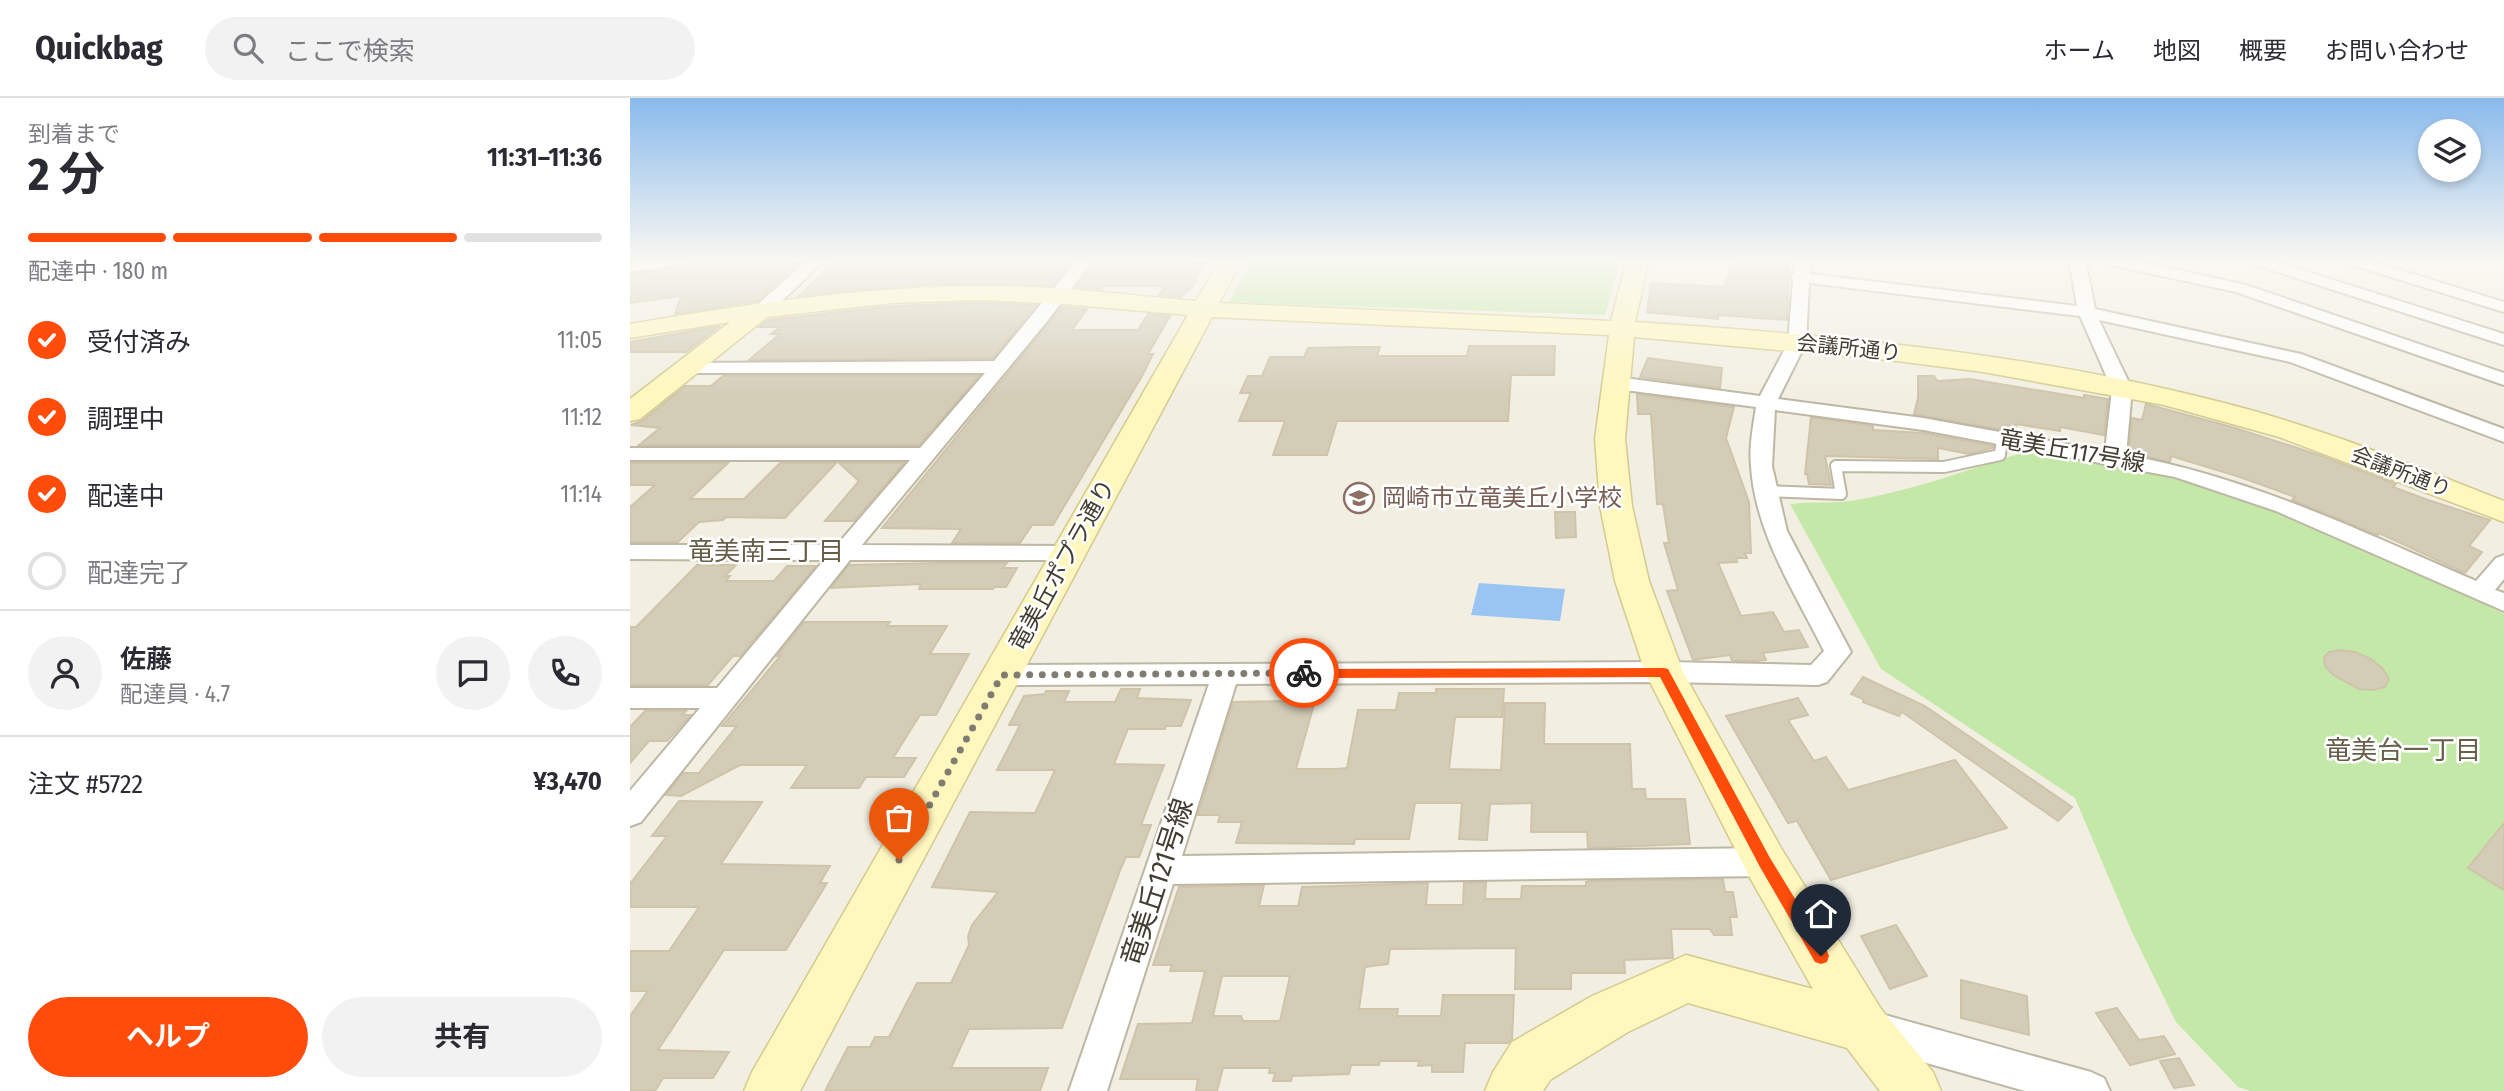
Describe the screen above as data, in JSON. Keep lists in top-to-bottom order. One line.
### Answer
{"streets":{"street":["会議所通り","竜美丘117号線","竜美丘ポプラ通り","竜美丘121号線"]},"crossings":[["会議所通り","竜美丘ポプラ通り"]],"districts":["竜美南三丁目","竜美台一丁目"],"places":{"school or university":["岡崎市立竜美丘小学校"]},"page":{"header":"Quickbag","search":"ここで検索","nav":["ホーム","地図","概要","お問い合わせ"],"heading":["2 分","到着まで","11:31–11:36"],"panel":["佐藤","配達員 · 4.7","注文 #5722","¥3,470"],"bar":"配達中 · 180 m","list":[["受付済み","11:05"],["調理中","11:12"],["配達中","11:14"],"配達完了"],"buttons":["ヘルプ","共有"]}}
